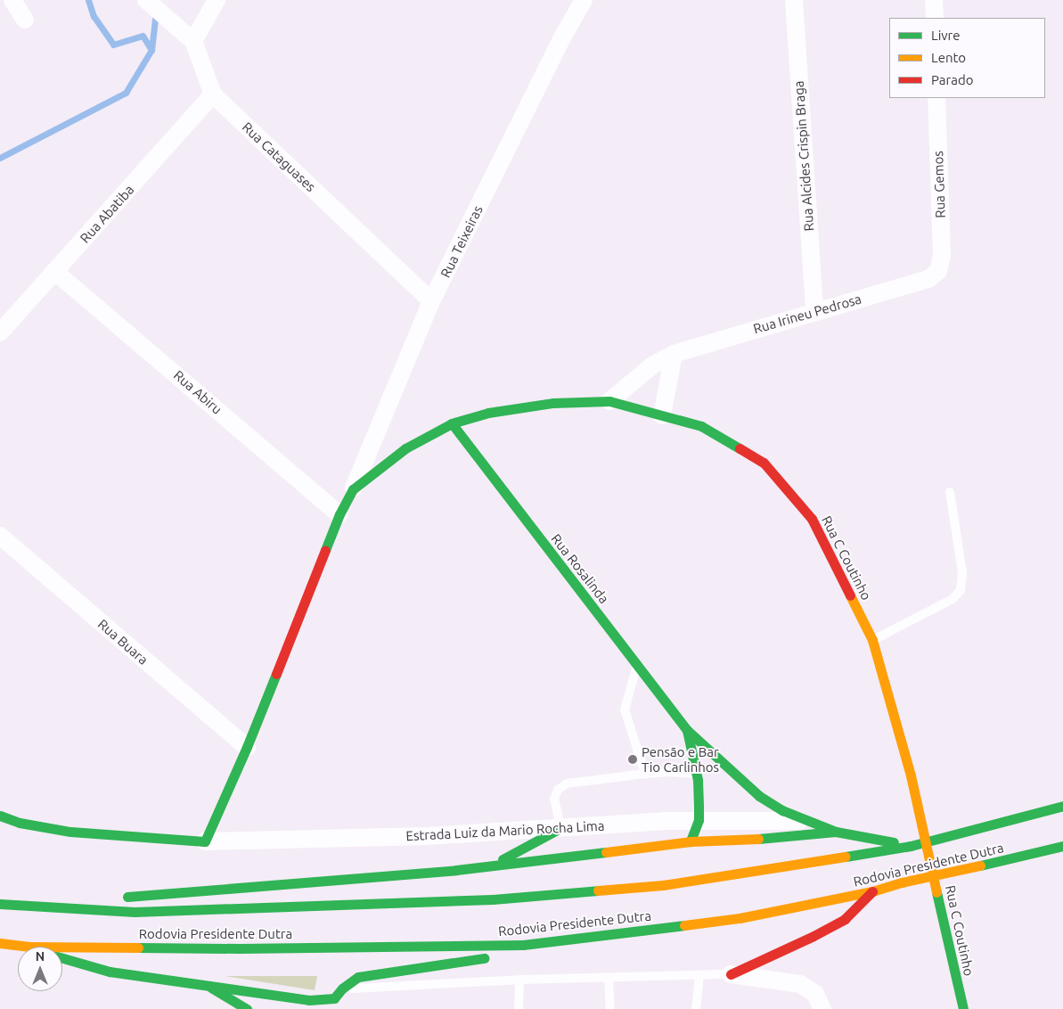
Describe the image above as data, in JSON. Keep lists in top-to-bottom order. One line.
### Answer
{"streets":{"main road":["Rua C Coutinho","Rua Rosalinda","Estrada Luiz da Mario Rocha Lima","Rodovia Presidente Dutra"],"street":["Rua Alcides Crispin Braga","Rua Cataguases","Rua Gemos","Rua Abatiba","Rua Teixeiras","Rua Irineu Pedrosa","Rua Abiru","Rua Buara"]},"crossings":[["Rua Alcides Crispin Braga","Rua Irineu Pedrosa"],["Rua Cataguases","Rua Abatiba"],["Rua Cataguases","Rua Teixeiras"],["Rua Gemos","Rua Irineu Pedrosa"],["Rua Abatiba","Rua Abiru"],["Rua Teixeiras","Rua C Coutinho"],["Rua Irineu Pedrosa","Rua C Coutinho"],["Rua C Coutinho","Rua Rosalinda"],["Rua Rosalinda","Estrada Luiz da Mario Rocha Lima"]],"places":["Pensão e Bar Tio Carlinhos"],"legend":["Livre","Lento","Parado"],"north":"top"}
